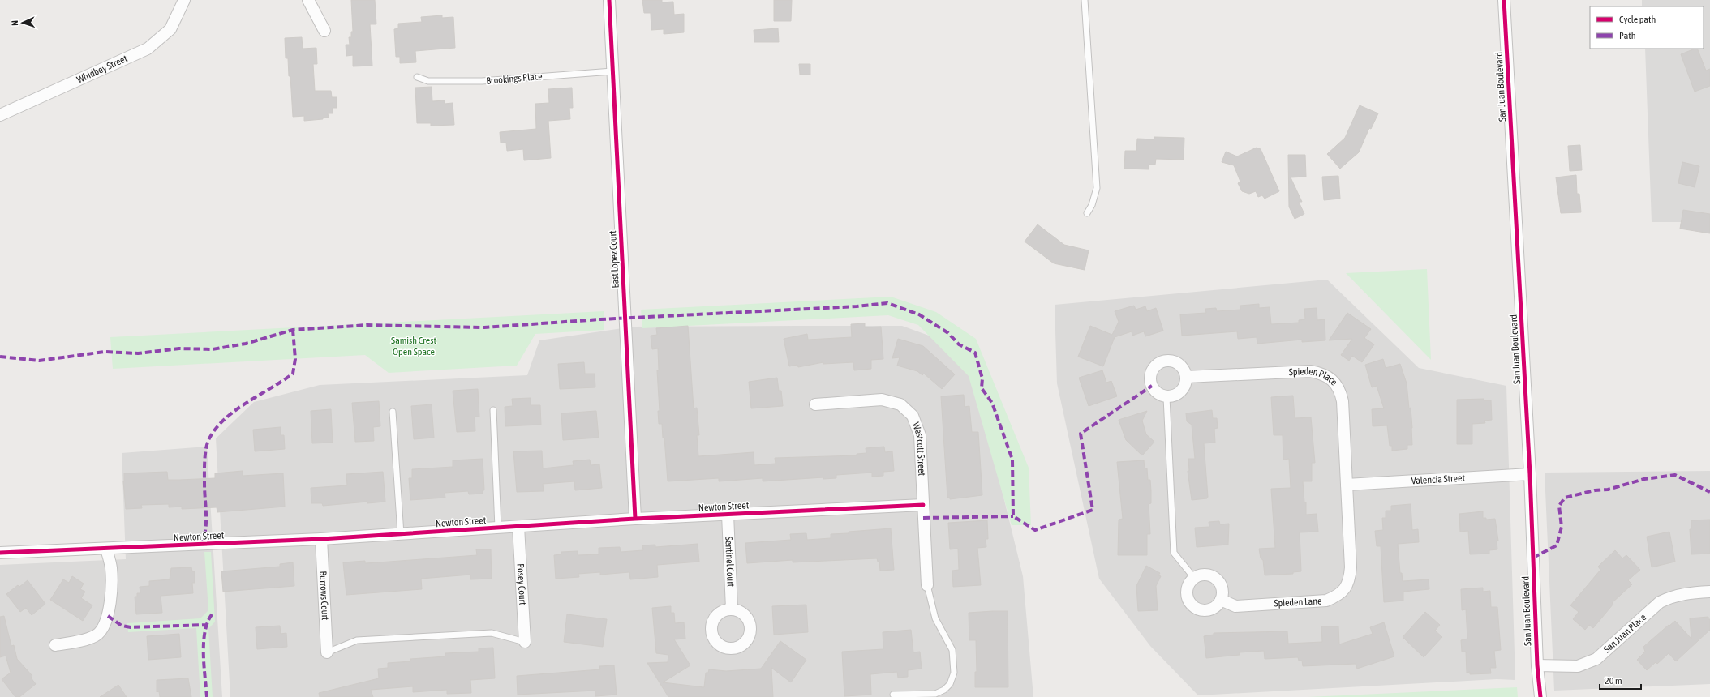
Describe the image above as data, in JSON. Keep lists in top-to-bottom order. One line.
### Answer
{"streets":{"street":["Whidbey Street","San Juan Boulevard","East Lopez Court","Spieden Place","Westcott Street","Valencia Street","Newton Street","Sentinel Court","Posey Court","Burrows Court","Spieden Lane","San Juan Place"],"lane":["Brookings Place"]},"crossings":[["Brookings Place","East Lopez Court"],["San Juan Boulevard","Valencia Street"],["San Juan Boulevard","San Juan Place"],["East Lopez Court","Newton Street"],["Spieden Place","Valencia Street"],["Spieden Place","Spieden Lane"],["Westcott Street","Newton Street"],["Valencia Street","Spieden Lane"],["Newton Street","Sentinel Court"],["Newton Street","Posey Court"],["Newton Street","Burrows Court"]],"parks":["Samish Crest Open Space"],"legend":["Cycle path","Path"],"scale_bar":"20 m","north":"left"}
